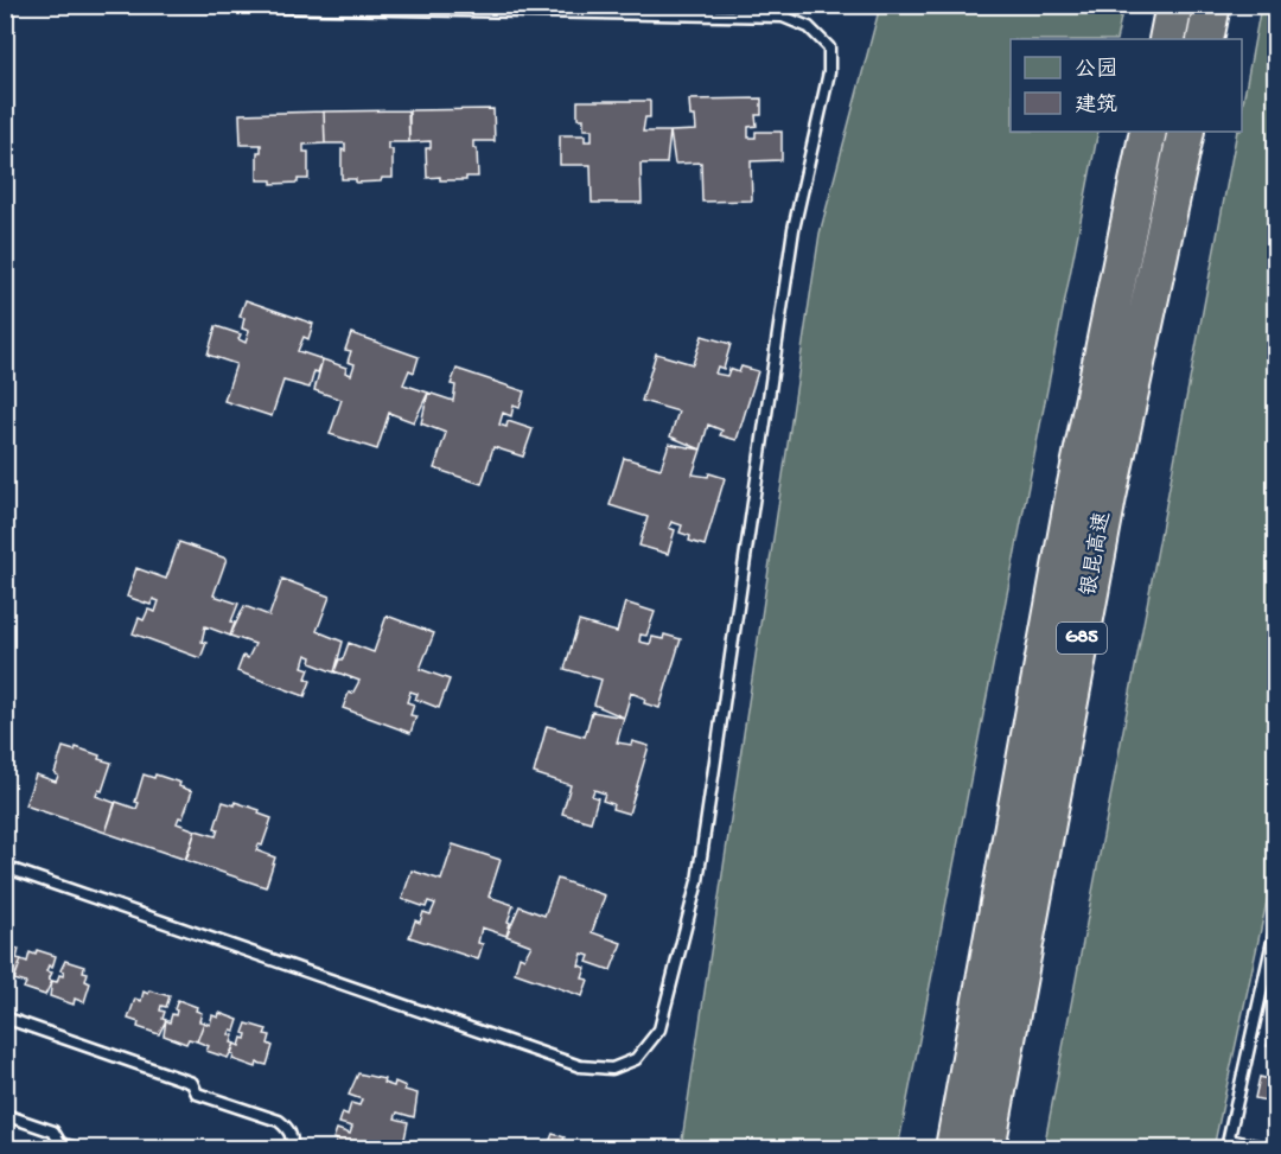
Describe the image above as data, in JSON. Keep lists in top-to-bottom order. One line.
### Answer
{"streets":{"highway":["银昆高速","G85"]},"legend":["公园","建筑"]}
